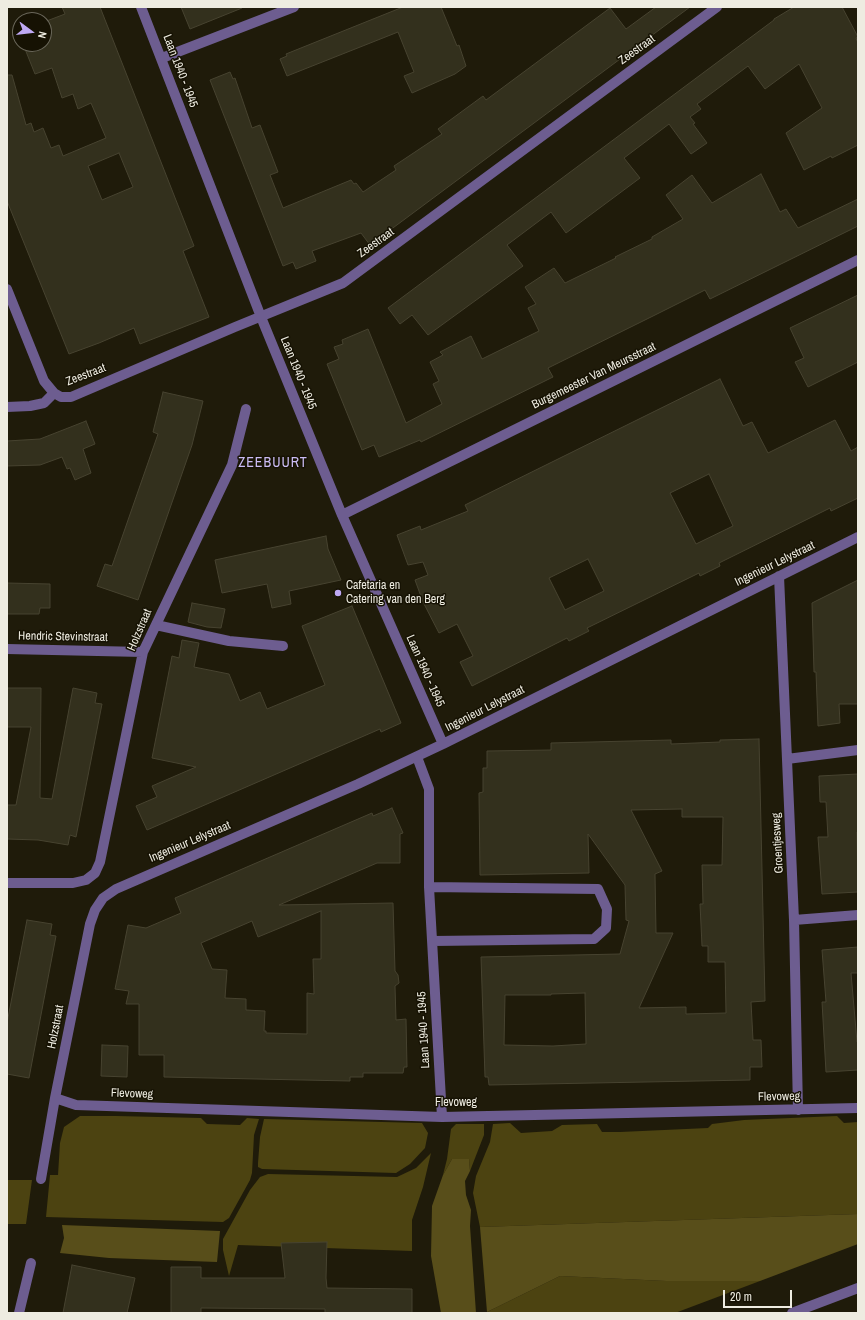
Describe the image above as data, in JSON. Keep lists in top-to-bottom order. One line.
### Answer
{"streets":{"street":["Zeestraat","Laan 1940 - 1945","Burgemeester Van Meursstraat","Ingenieur Lelystraat","Holzstraat","Hendric Stevinstraat","Groentjesweg","Flevoweg"]},"crossings":[["Zeestraat","Laan 1940 - 1945"],["Laan 1940 - 1945","Burgemeester Van Meursstraat"],["Laan 1940 - 1945","Ingenieur Lelystraat"],["Laan 1940 - 1945","Flevoweg"],["Ingenieur Lelystraat","Holzstraat"],["Ingenieur Lelystraat","Groentjesweg"],["Holzstraat","Hendric Stevinstraat"],["Holzstraat","Flevoweg"],["Groentjesweg","Flevoweg"]],"districts":["ZEEBUURT"],"places":["Cafetaria en Catering van den Berg"],"scale_bar":"20 m","north":"right"}
